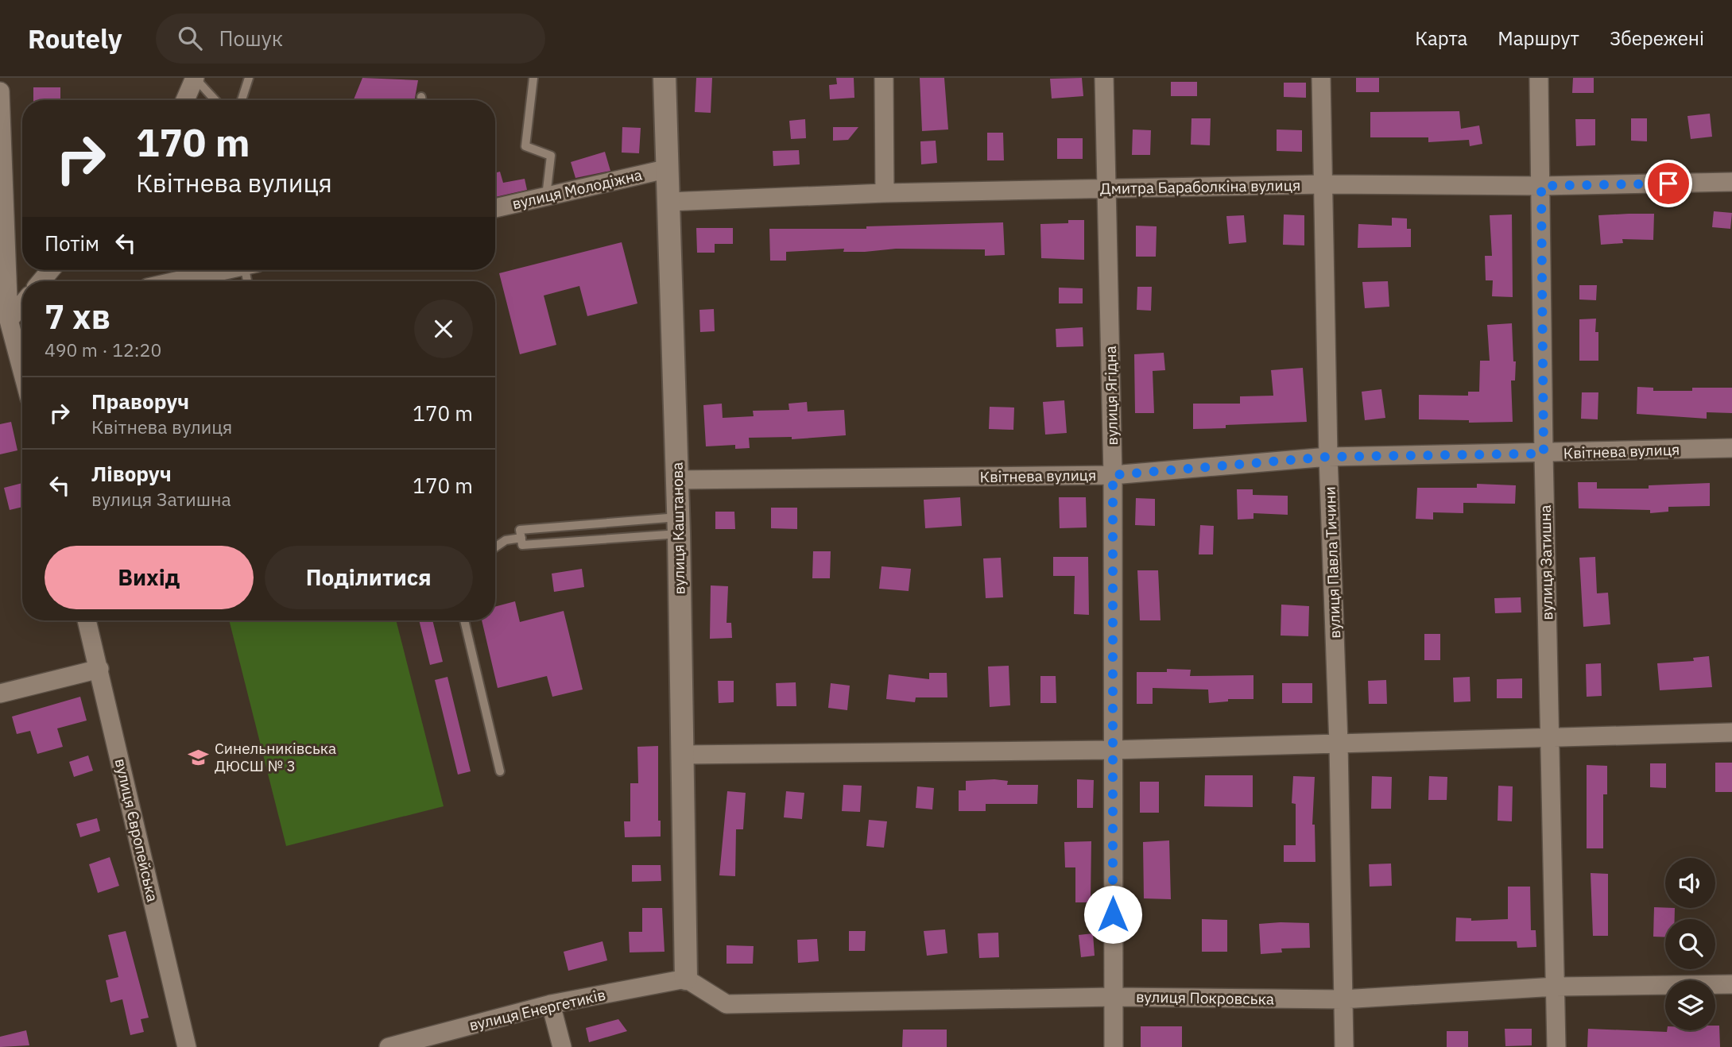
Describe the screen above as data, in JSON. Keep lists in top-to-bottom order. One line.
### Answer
{"streets":{"street":["Дмитра Бараболкіна вулиця","вулиця Молодіжна","вулиця Ягідна","Квітнева вулиця","вулиця Каштанова","вулиця Павла Тичини","вулиця Затишна","вулиця Європейська","вулиця Покровська","вулиця Енергетиків"]},"crossings":[["Дмитра Бараболкіна вулиця","вулиця Ягідна"],["Дмитра Бараболкіна вулиця","вулиця Каштанова"],["Дмитра Бараболкіна вулиця","вулиця Павла Тичини"],["Дмитра Бараболкіна вулиця","вулиця Затишна"],["вулиця Молодіжна","вулиця Каштанова"],["вулиця Ягідна","Квітнева вулиця"],["вулиця Ягідна","вулиця Покровська"],["Квітнева вулиця","вулиця Каштанова"],["Квітнева вулиця","вулиця Павла Тичини"],["Квітнева вулиця","вулиця Затишна"],["вулиця Каштанова","вулиця Покровська"],["вулиця Каштанова","вулиця Енергетиків"],["вулиця Павла Тичини","вулиця Покровська"],["вулиця Затишна","вулиця Покровська"],["вулиця Покровська","вулиця Енергетиків"]],"places":{"school or university":["Синельниківська ДЮСШ № 3"]},"page":{"header":"Routely","search":"Пошук","nav":["Карта","Маршрут","Збережені"],"turn":["170 m","Квітнева вулиця"],"then":"Потім","heading":["7 хв","490 m · 12:20"],"list":[{"name":"Праворуч","note":"Квітнева вулиця","value":"170 m"},{"name":"Ліворуч","note":"вулиця Затишна","value":"170 m"}],"buttons":["Вихід","Поділитися"]}}
